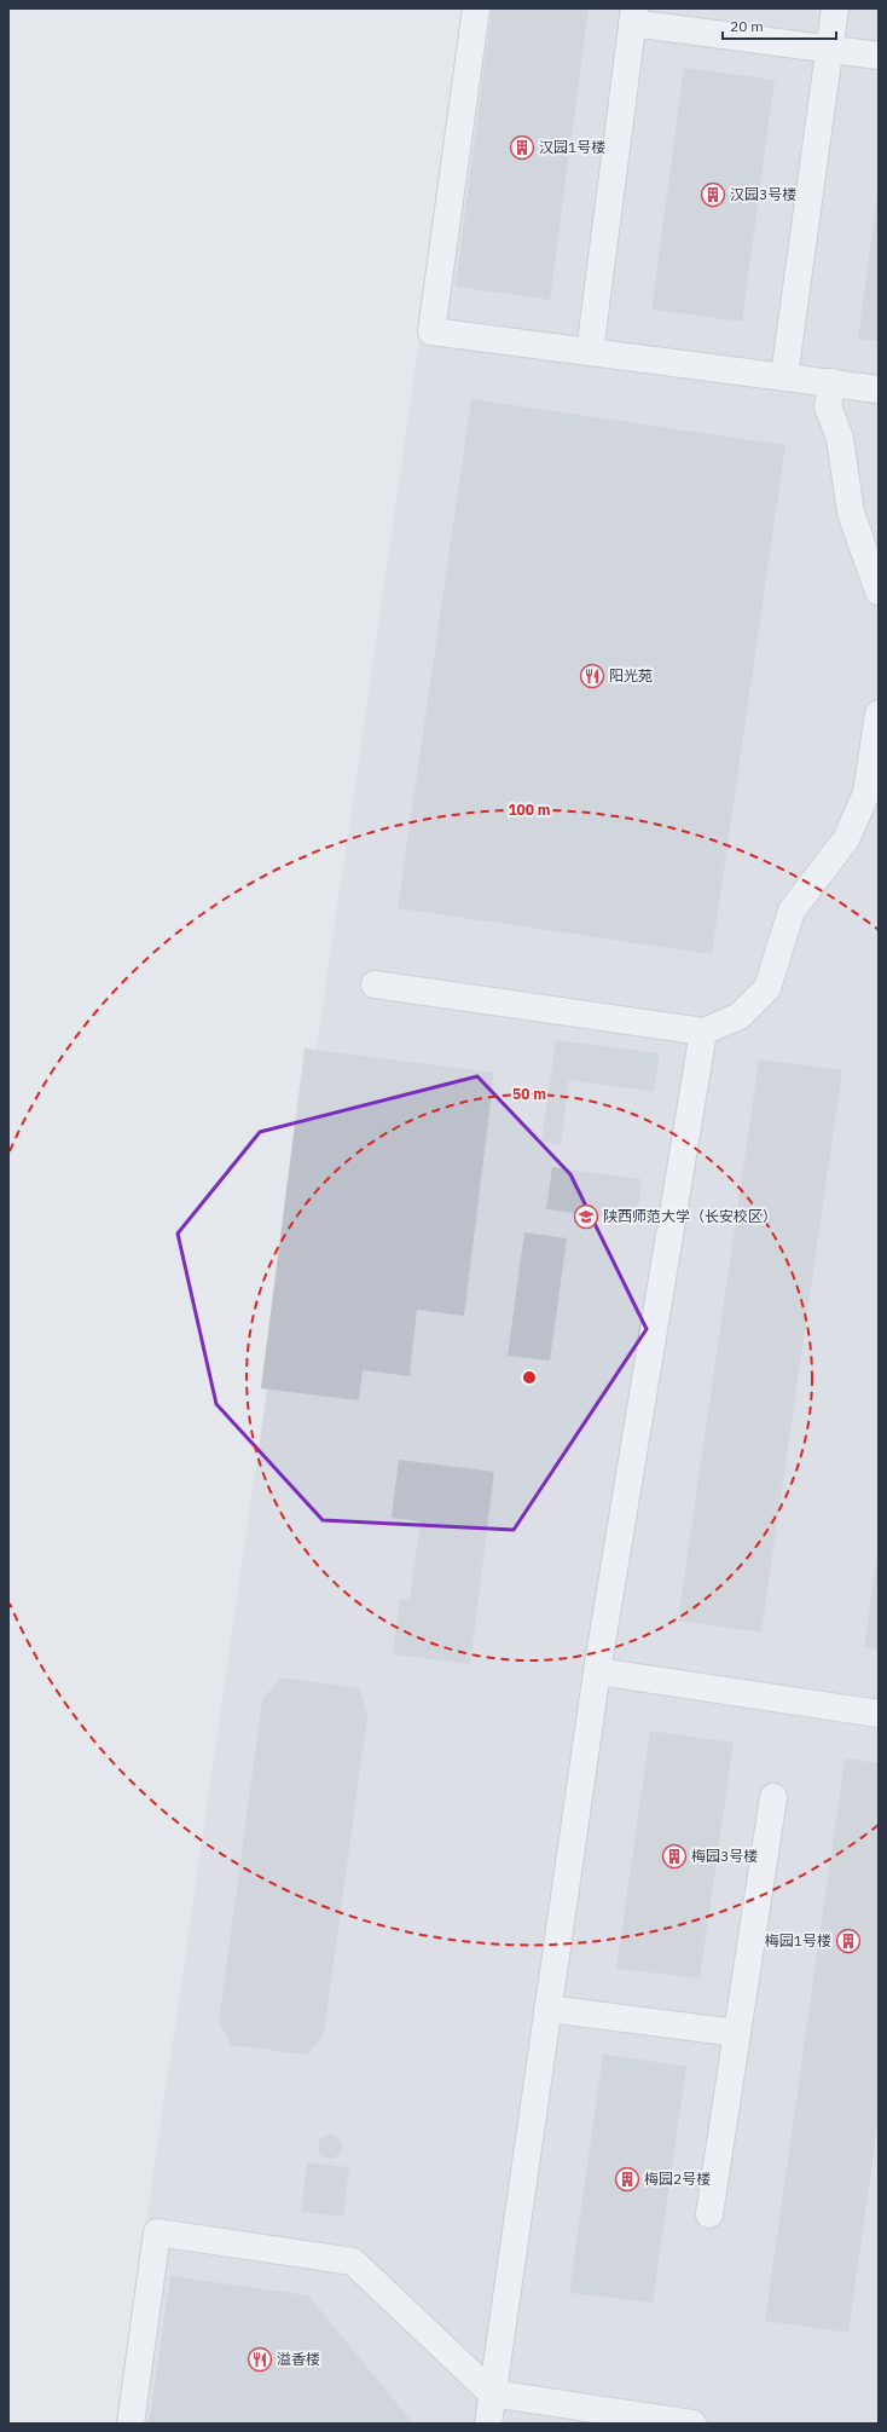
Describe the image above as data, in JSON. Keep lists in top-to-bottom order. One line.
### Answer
{"places":{"building":["汉园1号楼","汉园3号楼","梅园3号楼","梅园1号楼","梅园2号楼"],"restaurant":["阳光苑","溢香楼"],"school or university":["陕西师范大学（长安校区）"]},"scale_bar":"20 m","rings":["100 m","50 m"]}
